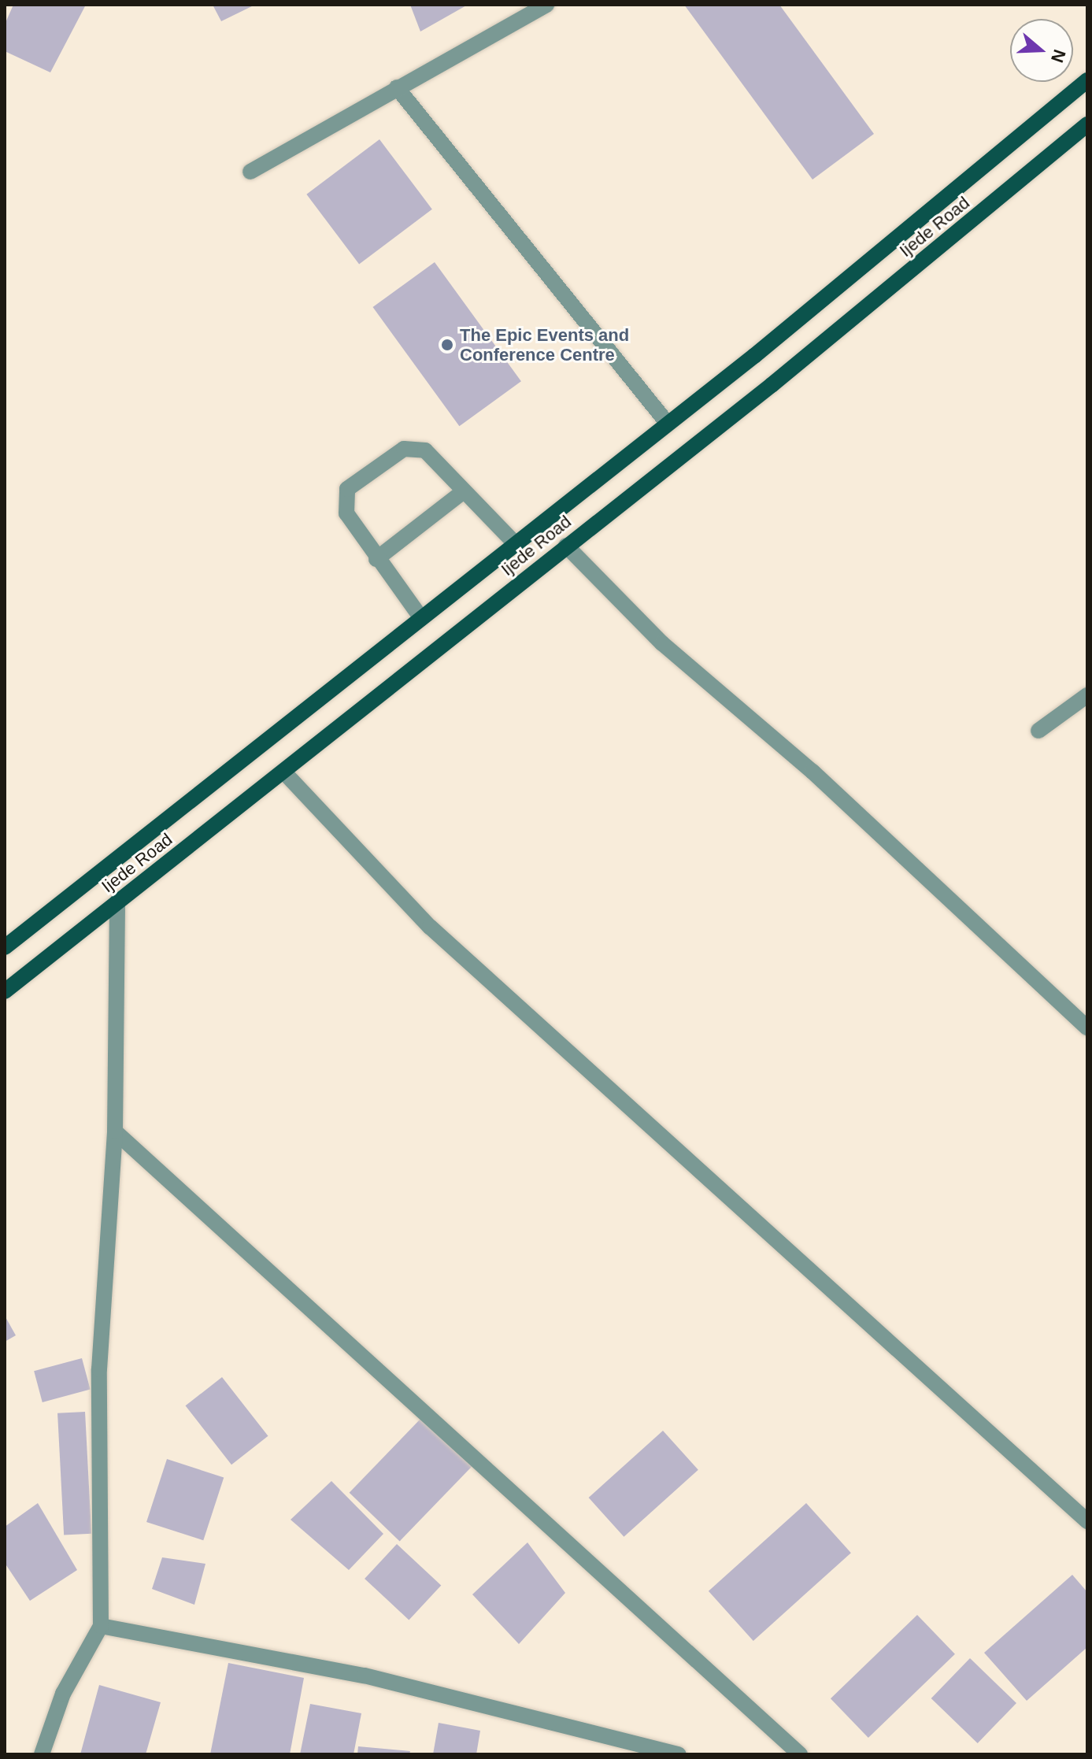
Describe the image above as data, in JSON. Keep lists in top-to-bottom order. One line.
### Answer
{"streets":{"main road":["Ijede Road"]},"places":["The Epic Events and Conference Centre"],"north":"right"}
